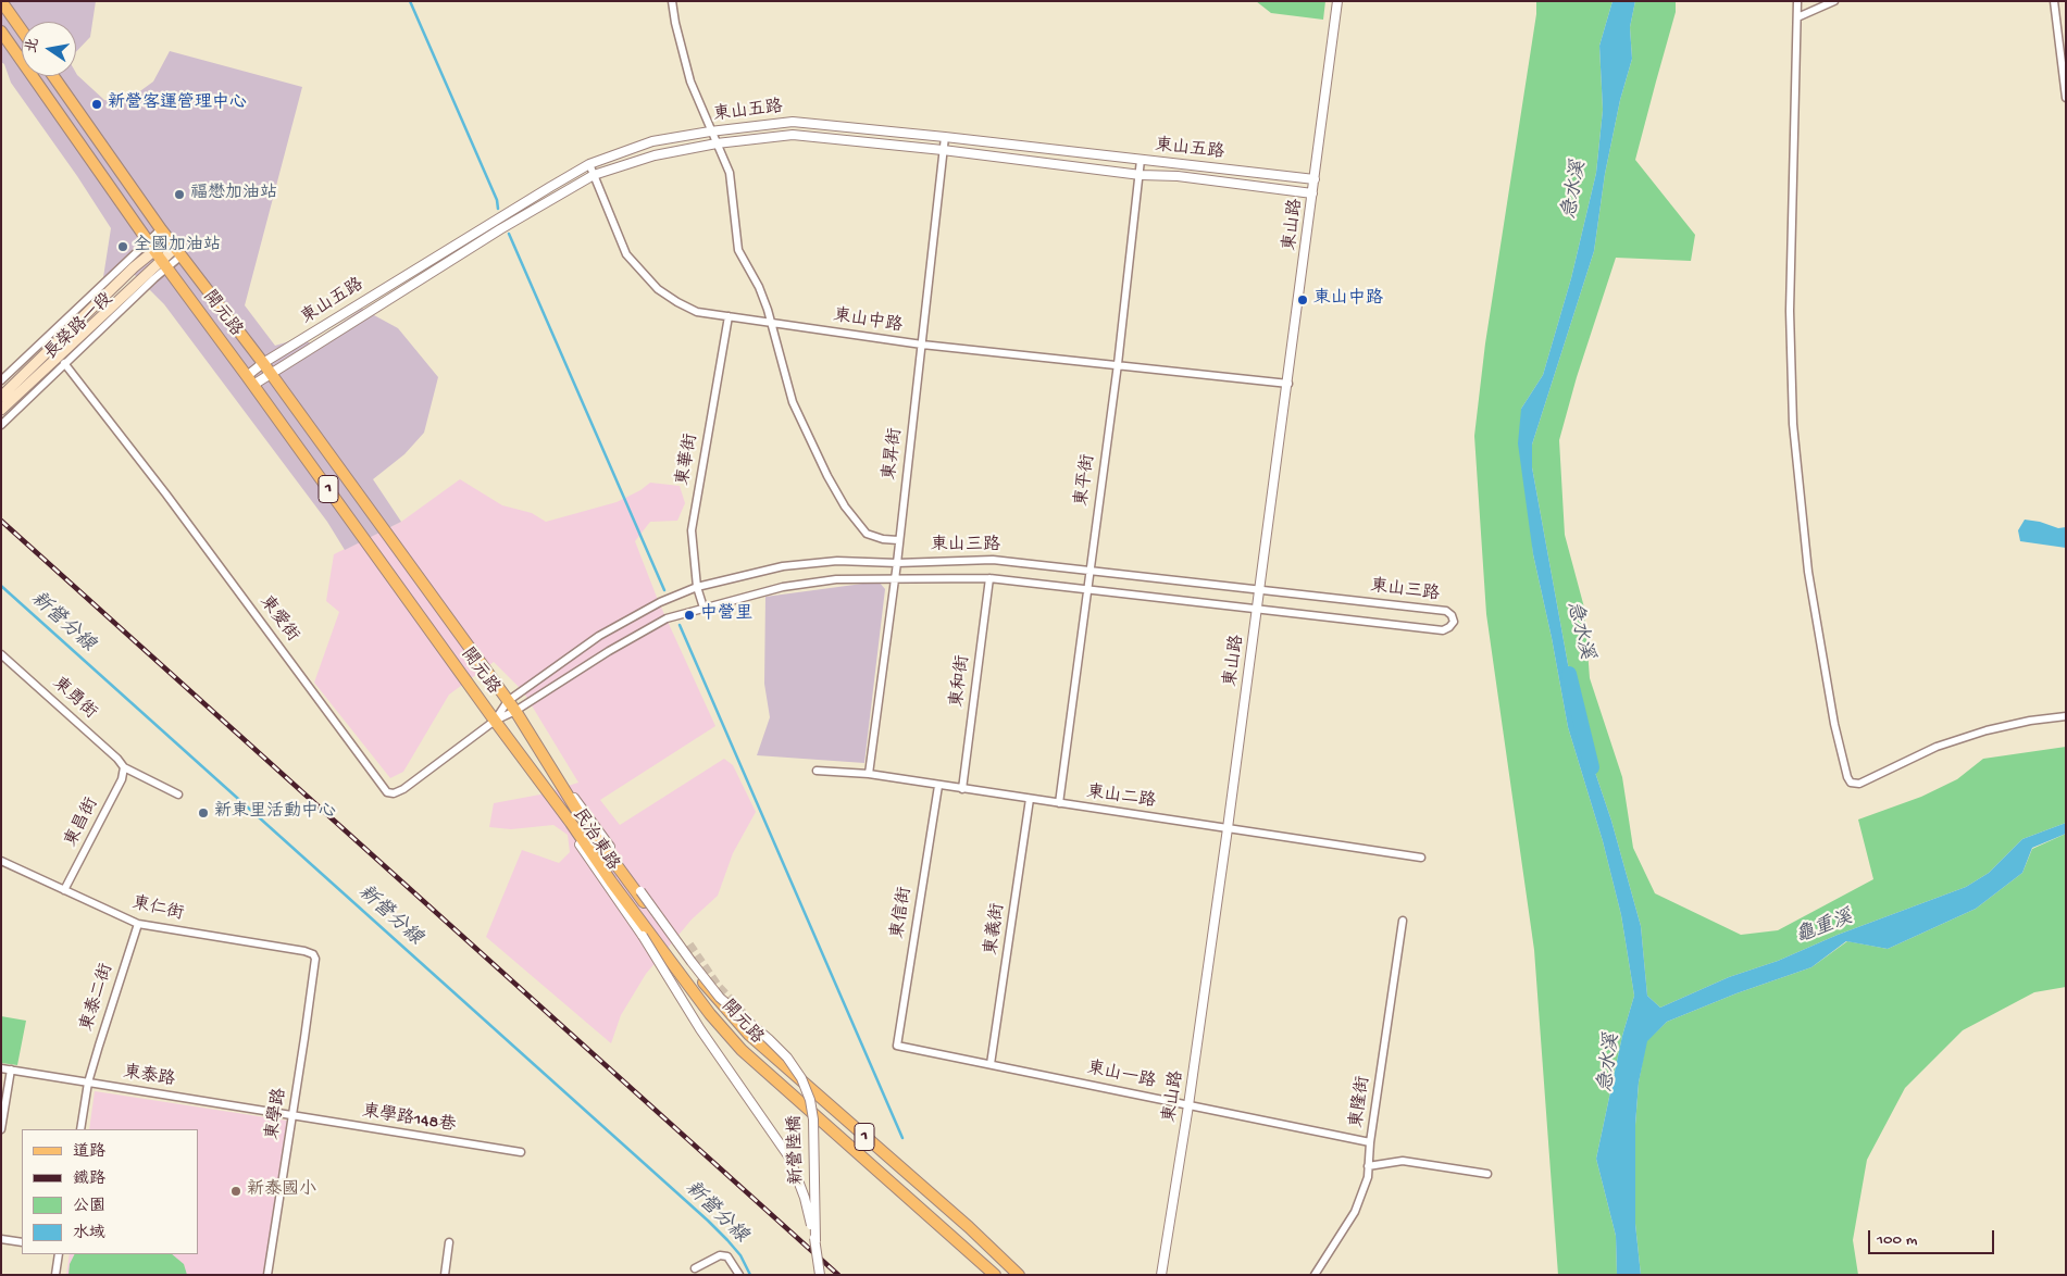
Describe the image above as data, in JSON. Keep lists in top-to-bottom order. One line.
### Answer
{"streets":{"main road":["開元路","長榮路一段","1"],"street":["東山五路","東山路","東山中路","東昇街","東華街","東平街","東山三路","東愛街","東和街","東勇街","東山二路","東昌街","民治東路","東仁街","東信街","東義街","東泰二街","東山一路","東泰路","東隆街","東學路","東學路148巷","新營陸橋"]},"crossings":[["東山五路","東山路"],["東山五路","開元路"],["東山五路","東山中路"],["東山五路","東昇街"],["東山五路","東平街"],["東山路","東山中路"],["東山路","東山三路"],["東山路","東山二路"],["東山路","東山一路"],["開元路","長榮路一段"],["開元路","東山三路"],["開元路","東愛街"],["開元路","民治東路"],["開元路","新營陸橋"],["東山中路","東昇街"],["東山中路","東華街"],["東山中路","東平街"],["長榮路一段","東愛街"],["東昇街","東山三路"],["東昇街","東山二路"],["東華街","東山三路"],["東平街","東山三路"],["東平街","東山二路"],["東山三路","東愛街"],["東山三路","東和街"],["東和街","東山二路"],["東勇街","東昌街"],["東山二路","東信街"],["東山二路","東義街"],["東昌街","東仁街"],["民治東路","新營陸橋"],["東仁街","東泰二街"],["東仁街","東學路"],["東信街","東山一路"],["東義街","東山一路"],["東泰二街","東泰路"],["東山一路","東隆街"],["東泰路","東學路"],["東泰路","東學路148巷"],["東學路","東學路148巷"]],"water":["急水溪","新營分線","龜重溪"],"places":["新營客運管理中心","福懋加油站","全國加油站","東山中路","中營里","新東里活動中心","新泰國小"],"legend":["道路","鐵路","公園","水域"],"scale_bar":"100 m","north":"left"}
